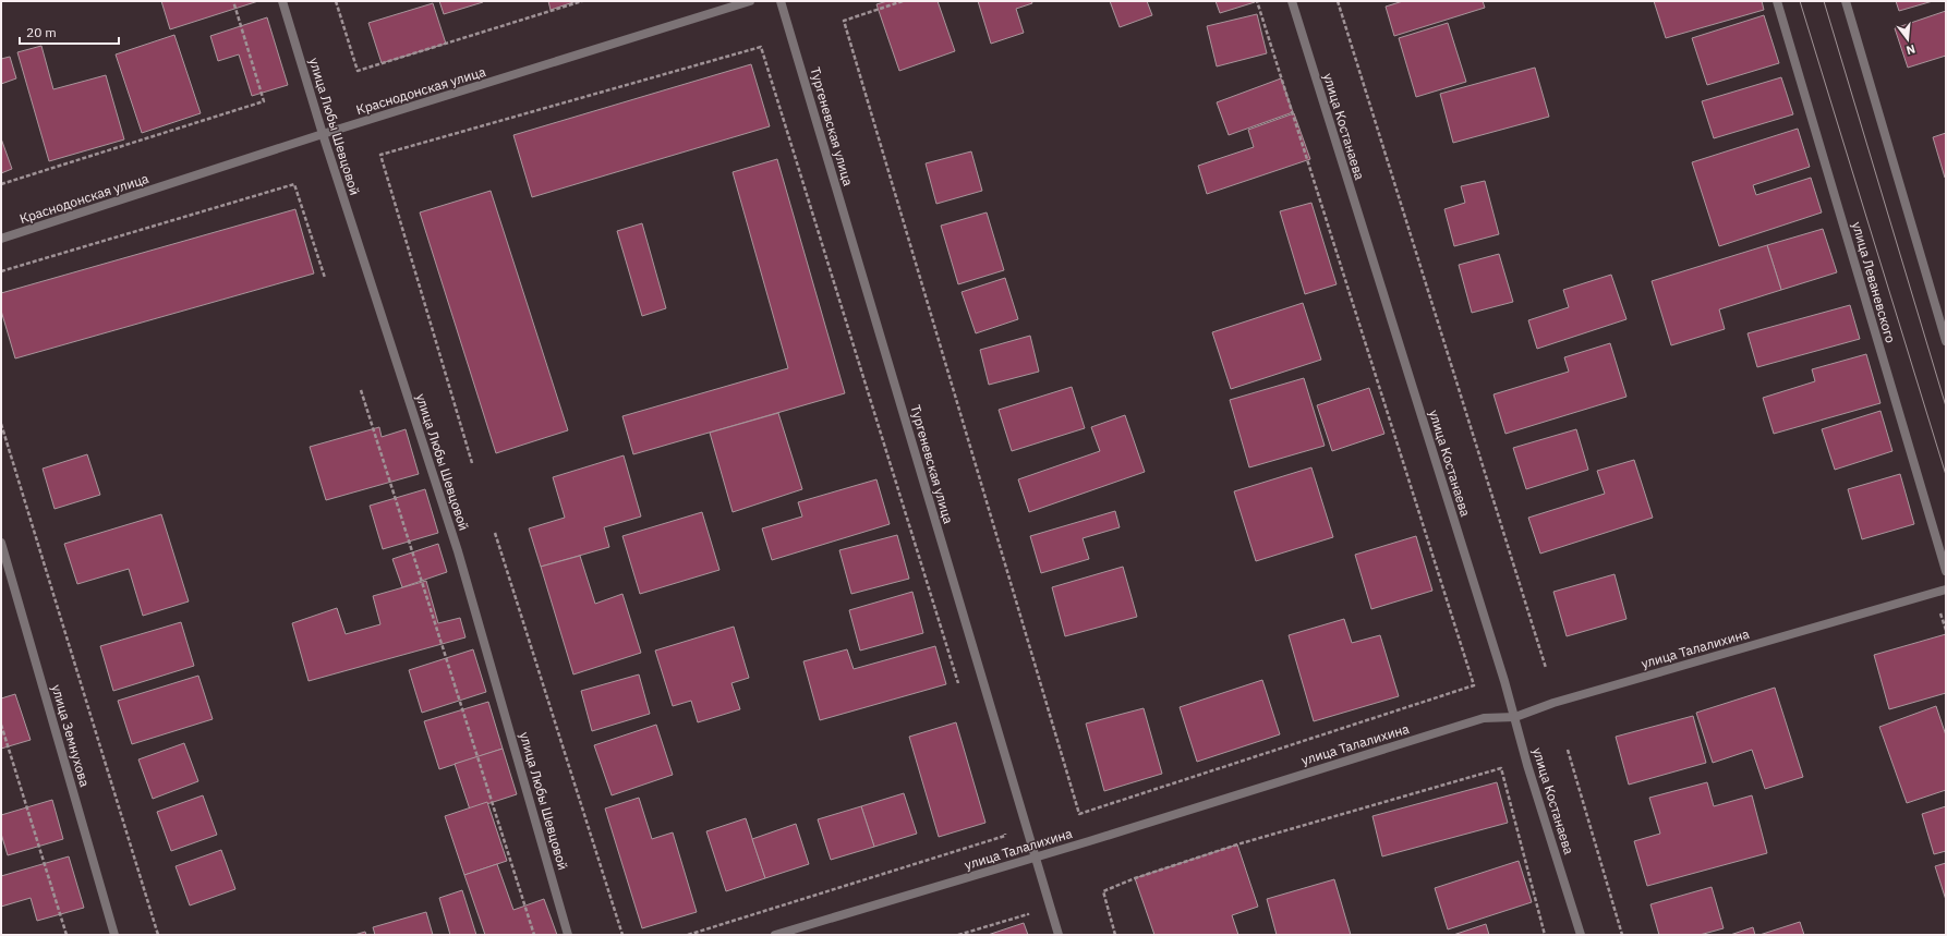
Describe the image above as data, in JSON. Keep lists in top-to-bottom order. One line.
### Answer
{"streets":{"street":["Краснодонская улица","улица Любы Шевцовой","Тургеневская улица","улица Костанаева","улица Леваневского","улица Талалихина","улица Земнухова"]},"crossings":[["Краснодонская улица","улица Любы Шевцовой"],["Тургеневская улица","улица Талалихина"],["улица Костанаева","улица Талалихина"]],"scale_bar":"20 m","north":"bottom"}
